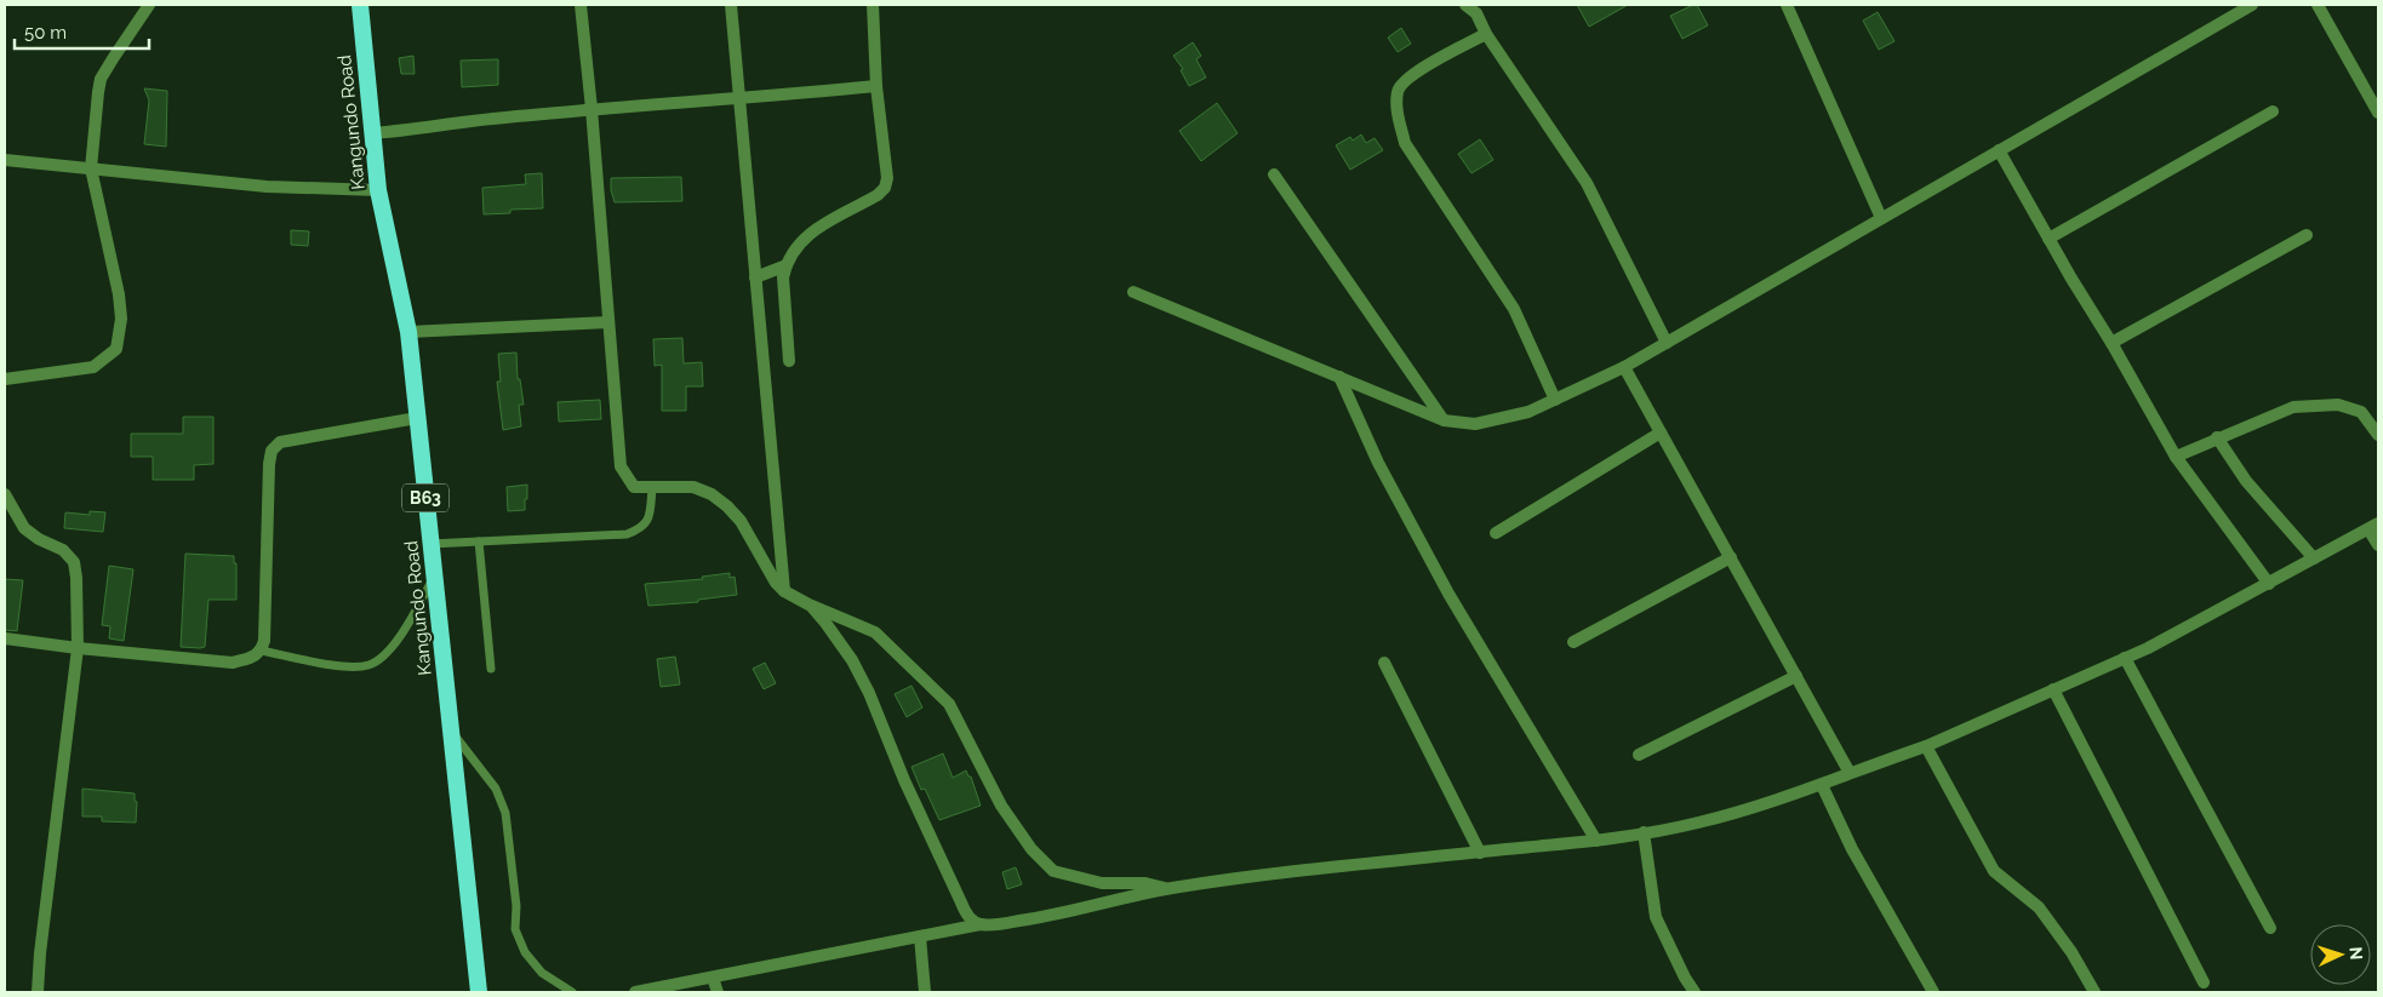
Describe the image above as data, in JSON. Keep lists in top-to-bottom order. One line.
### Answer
{"streets":{"highway":["Kangundo Road","B63"]},"scale_bar":"50 m","north":"right"}
